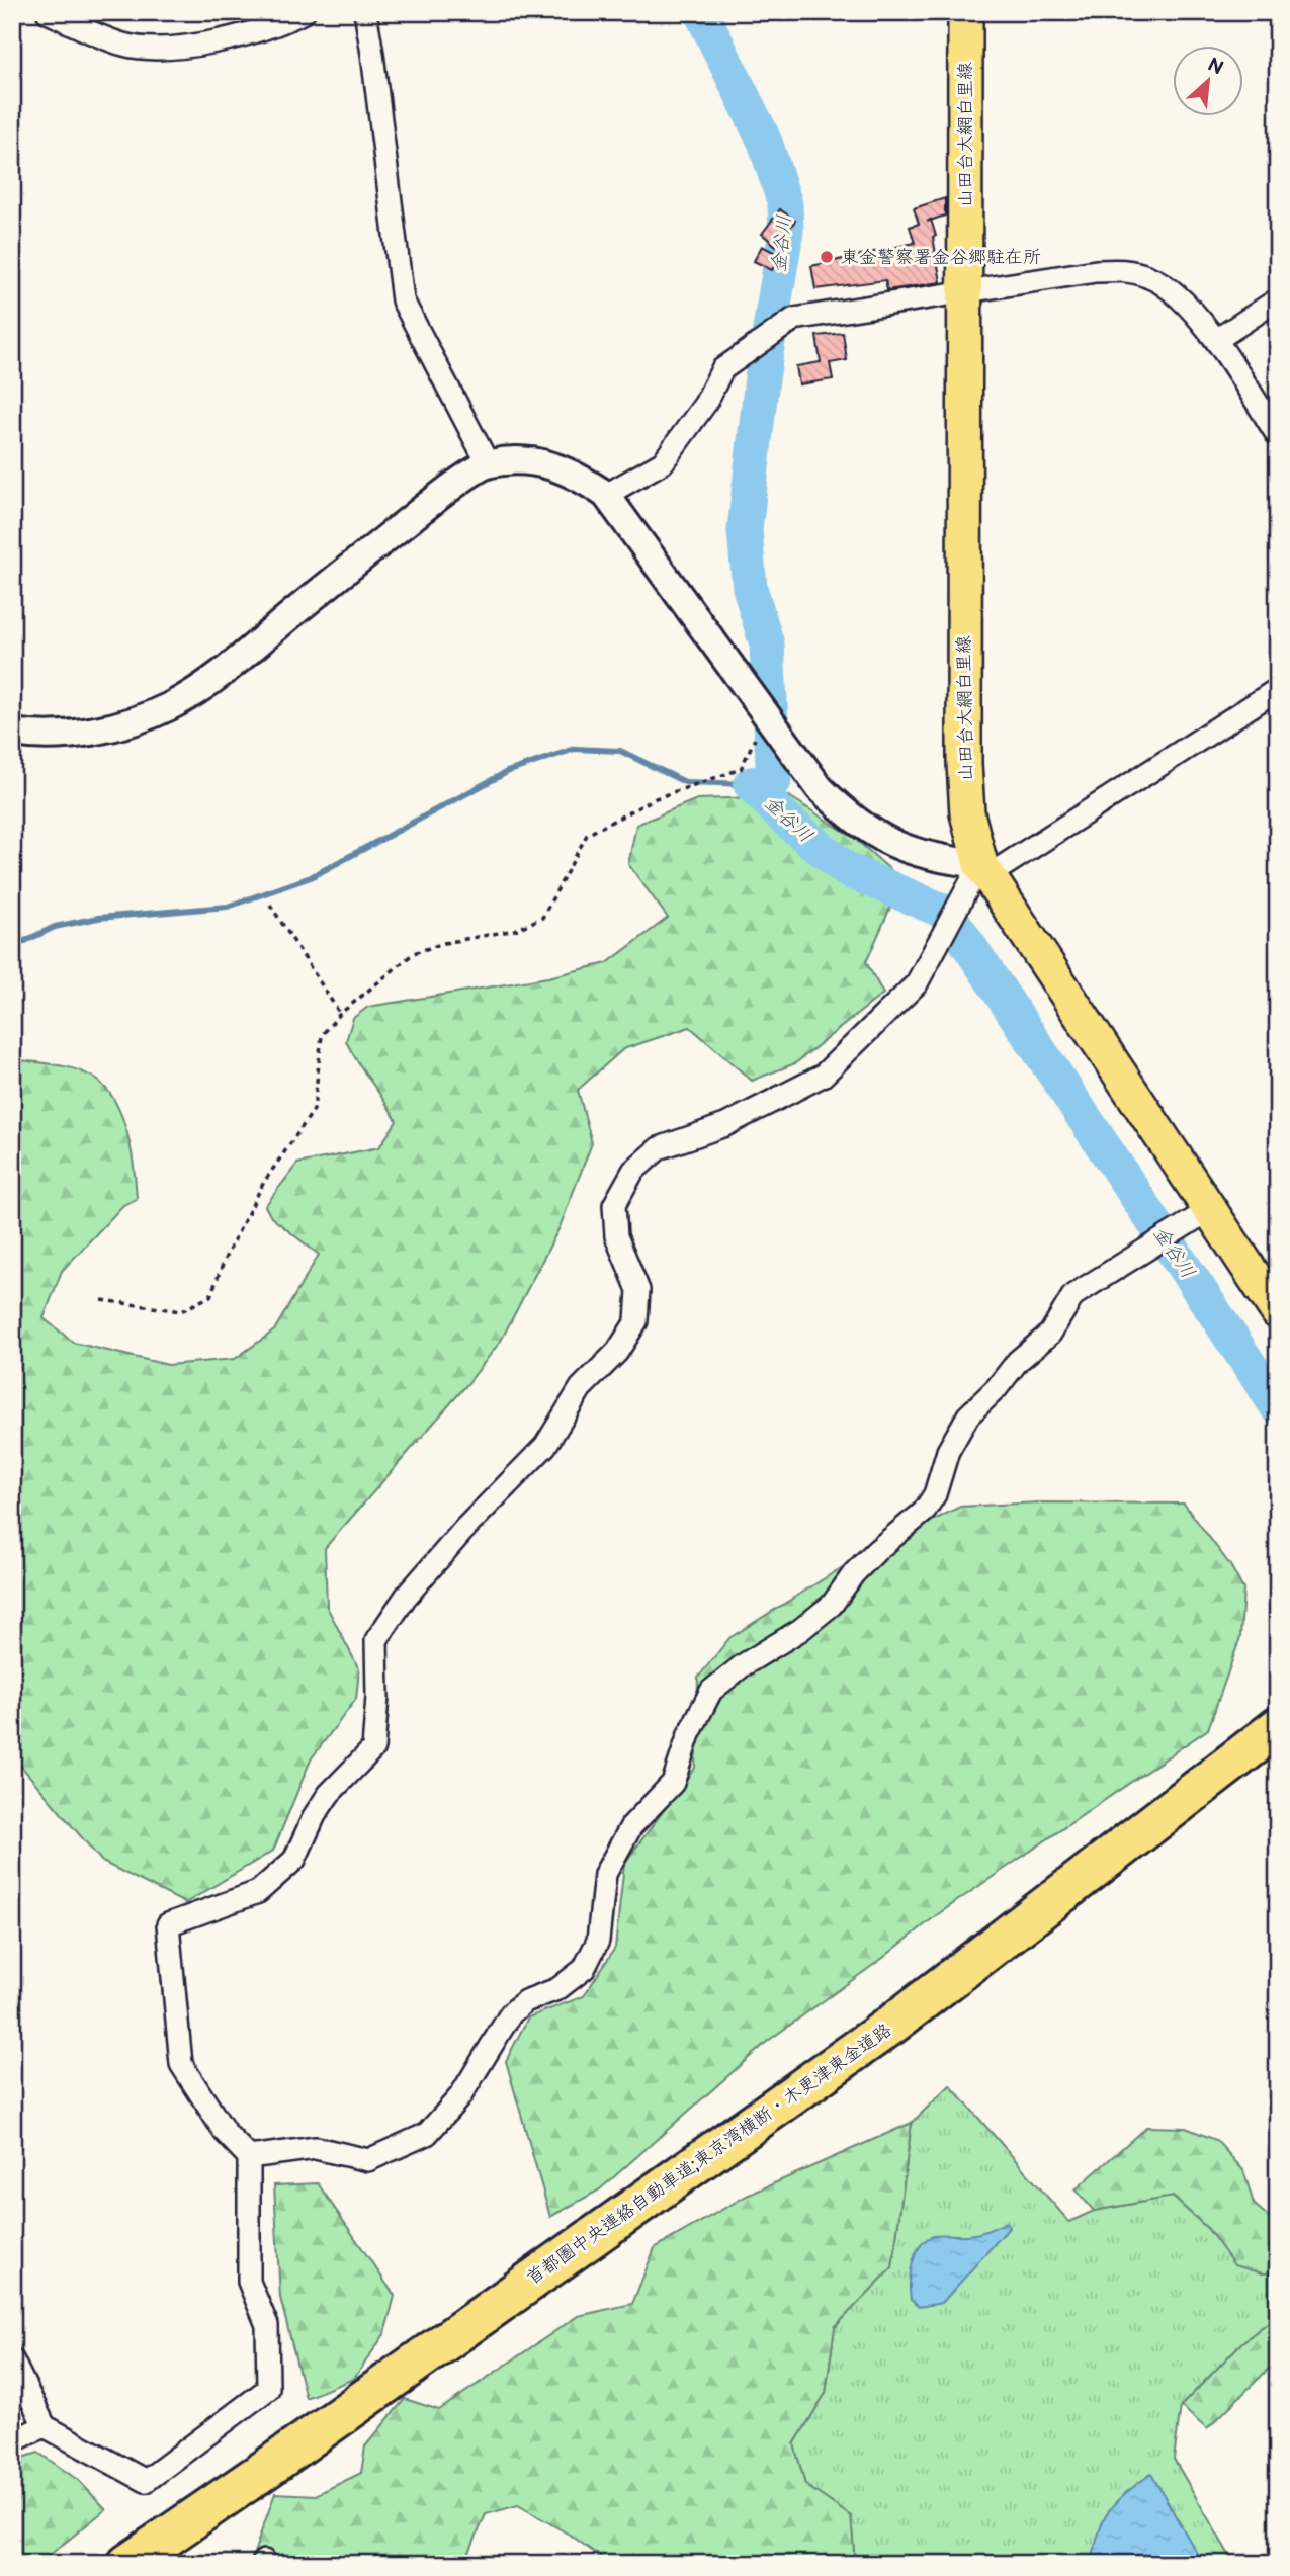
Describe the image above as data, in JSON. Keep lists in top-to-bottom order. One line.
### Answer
{"streets":{"highway":["首都圏中央連絡自動車道;東京湾横断・木更津東金道路"],"main road":["山田台大網白里線"]},"water":["金谷川"],"places":["東金警察署金谷郷駐在所"],"north":"top right"}
